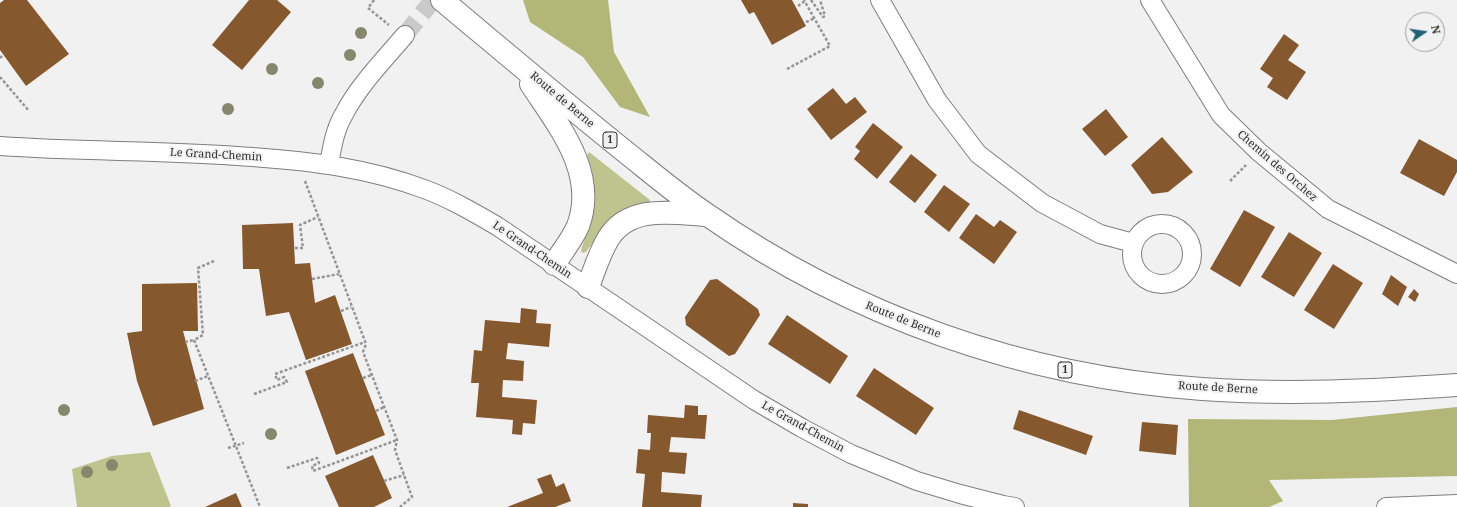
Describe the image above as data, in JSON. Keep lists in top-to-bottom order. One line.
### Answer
{"streets":{"main road":["Route de Berne","1"],"street":["Le Grand-Chemin","Chemin des Orchez"]},"north":"right"}
